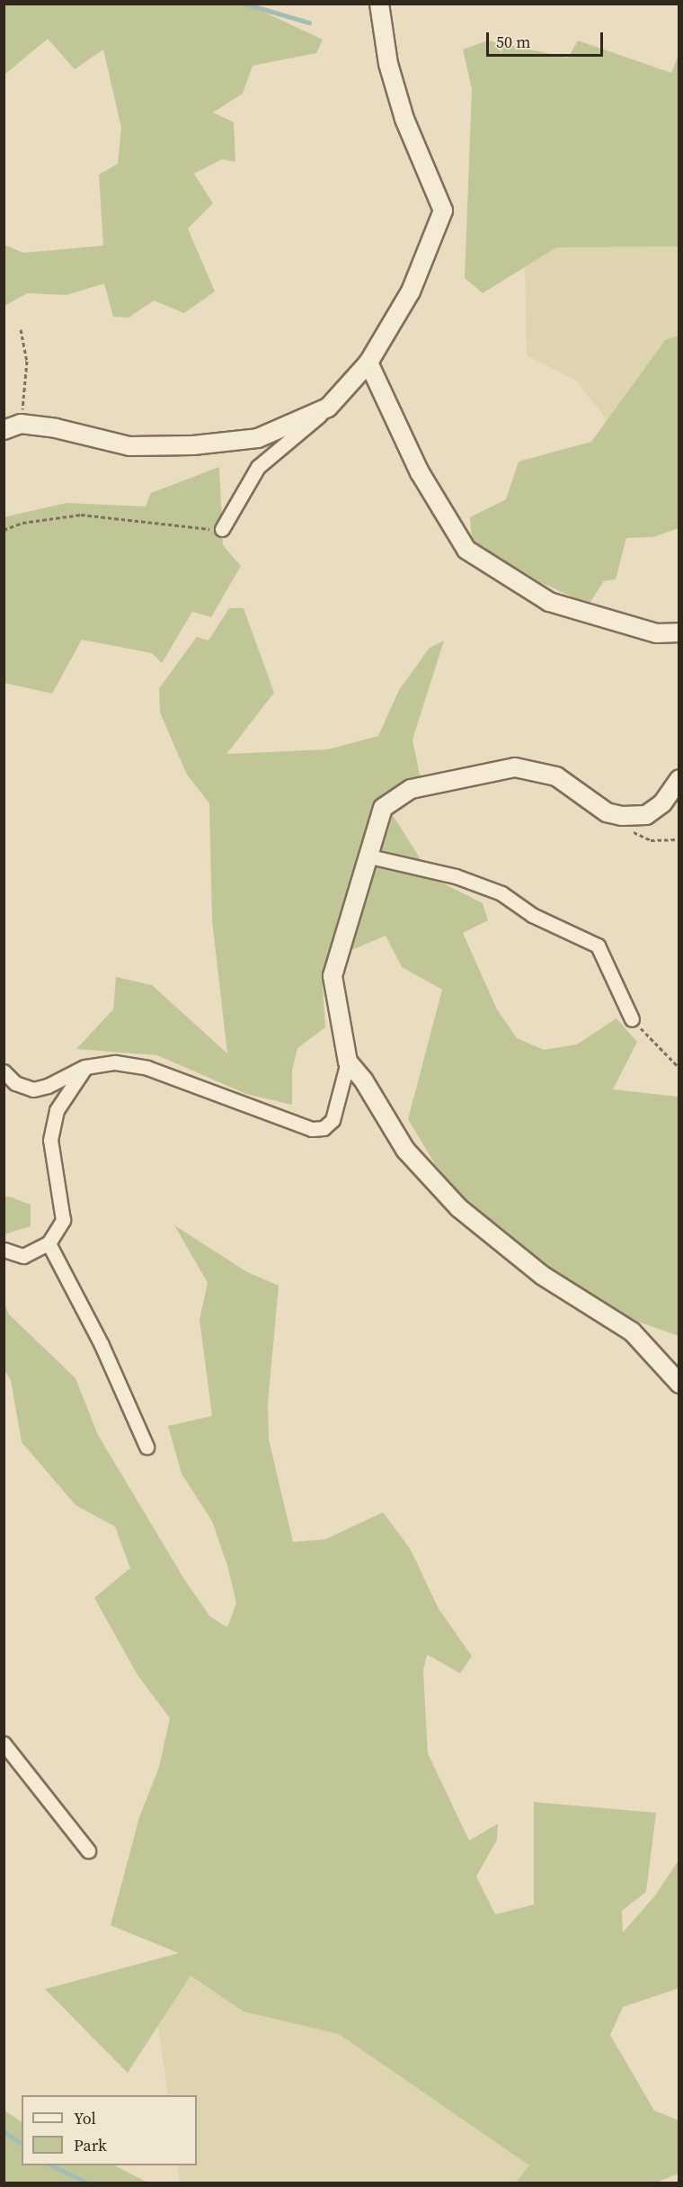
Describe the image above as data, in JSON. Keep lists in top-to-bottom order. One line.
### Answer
{"legend":["Yol","Park"],"scale_bar":"50 m"}
